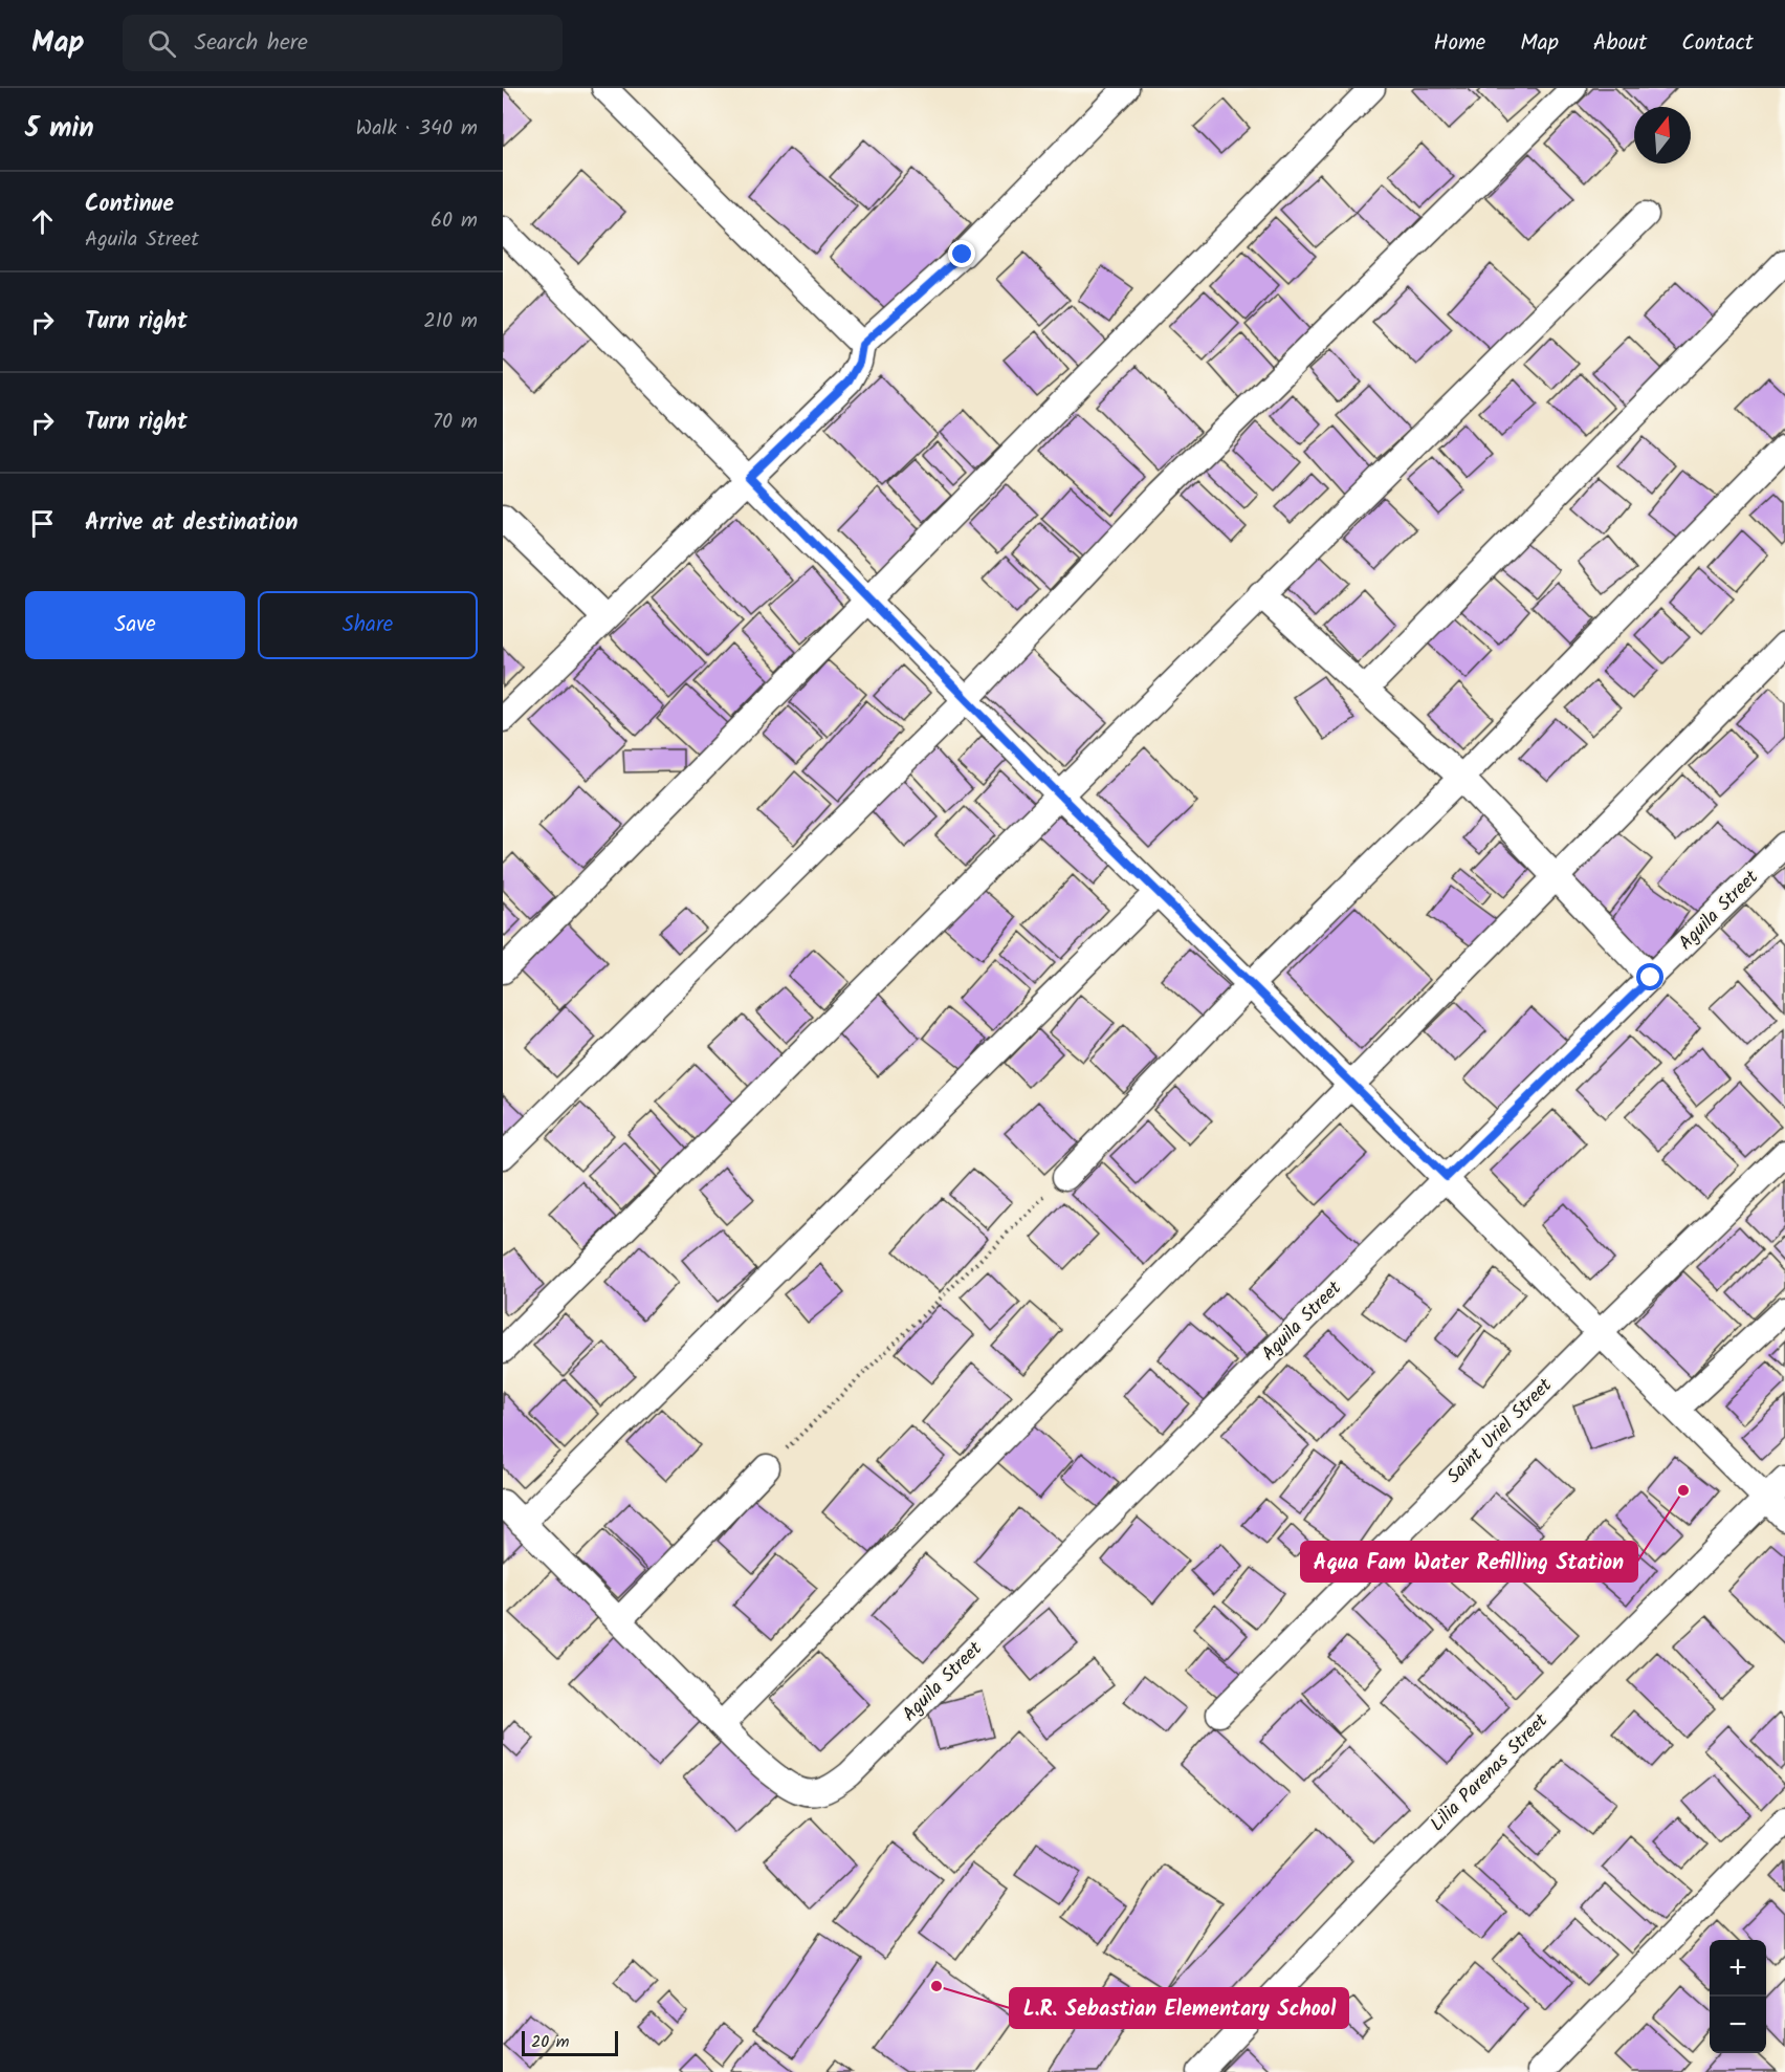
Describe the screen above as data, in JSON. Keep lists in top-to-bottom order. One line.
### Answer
{"streets":{"street":["Aguila Street","Saint Uriel Street","Lilia Parenas Street"]},"places":["Aqua Fam Water Refilling Station","L.R. Sebastian Elementary School"],"scale_bar":"20 m","north":"top","page":{"header":"Map","search":"Search here","nav":["Home","Map","About","Contact"],"heading":["5 min","Walk · 340 m"],"list":[["Continue","Aguila Street","60 m"],["Turn right","210 m"],["Turn right","70 m"],"Arrive at destination"],"buttons":["Save","Share"],"map_buttons":["+","−"],"scale":"20 m"}}
